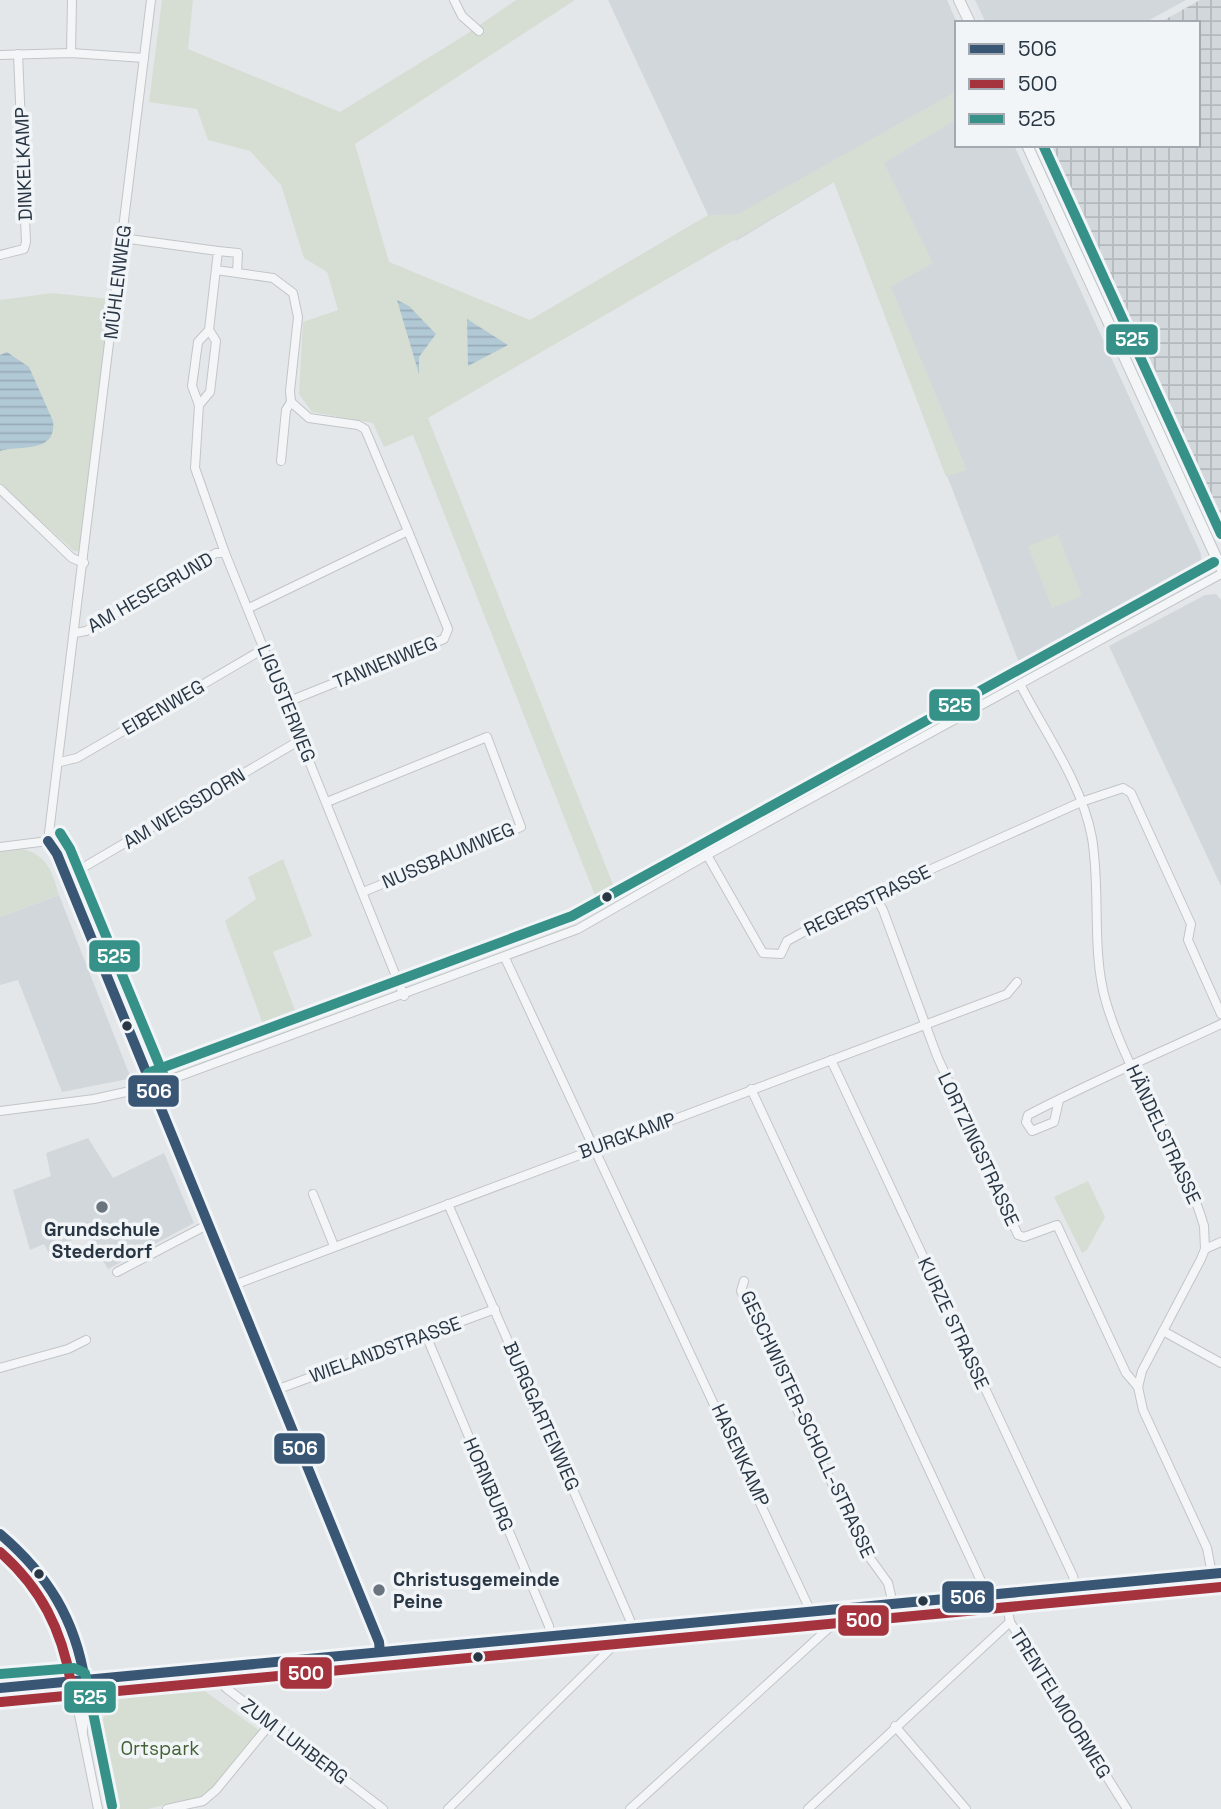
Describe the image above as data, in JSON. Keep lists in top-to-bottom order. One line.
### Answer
{"streets":{"street":["DINKELKAMP","MÜHLENWEG","AM HESEGRUND","TANNENWEG","LIGUSTERWEG","EIBENWEG","AM WEISSDORN","NUSSBAUMWEG","REGERSTRASSE","HÄNDELSTRASSE","BURGKAMP","LORTZINGSTRASSE","KURZE STRASSE","WIELANDSTRASSE","BURGGARTENWEG","GESCHWISTER-SCHOLL-STRASSE","HASENKAMP","HORNBURG","TRENTELMOORWEG","ZUM LUHBERG"]},"crossings":[["MÜHLENWEG","AM HESEGRUND"],["MÜHLENWEG","EIBENWEG"],["AM HESEGRUND","LIGUSTERWEG"],["TANNENWEG","LIGUSTERWEG"],["LIGUSTERWEG","EIBENWEG"],["LIGUSTERWEG","AM WEISSDORN"],["LIGUSTERWEG","NUSSBAUMWEG"],["REGERSTRASSE","HÄNDELSTRASSE"],["REGERSTRASSE","LORTZINGSTRASSE"],["BURGKAMP","LORTZINGSTRASSE"],["BURGKAMP","KURZE STRASSE"],["BURGKAMP","BURGGARTENWEG"],["BURGKAMP","HASENKAMP"],["WIELANDSTRASSE","BURGGARTENWEG"],["WIELANDSTRASSE","HORNBURG"]],"parks":["Ortspark"],"places":["Grundschule Stederdorf","Christusgemeinde Peine"],"lines":["transit line 525","transit line 506","transit line 500"],"legend":["506","500","525"]}
